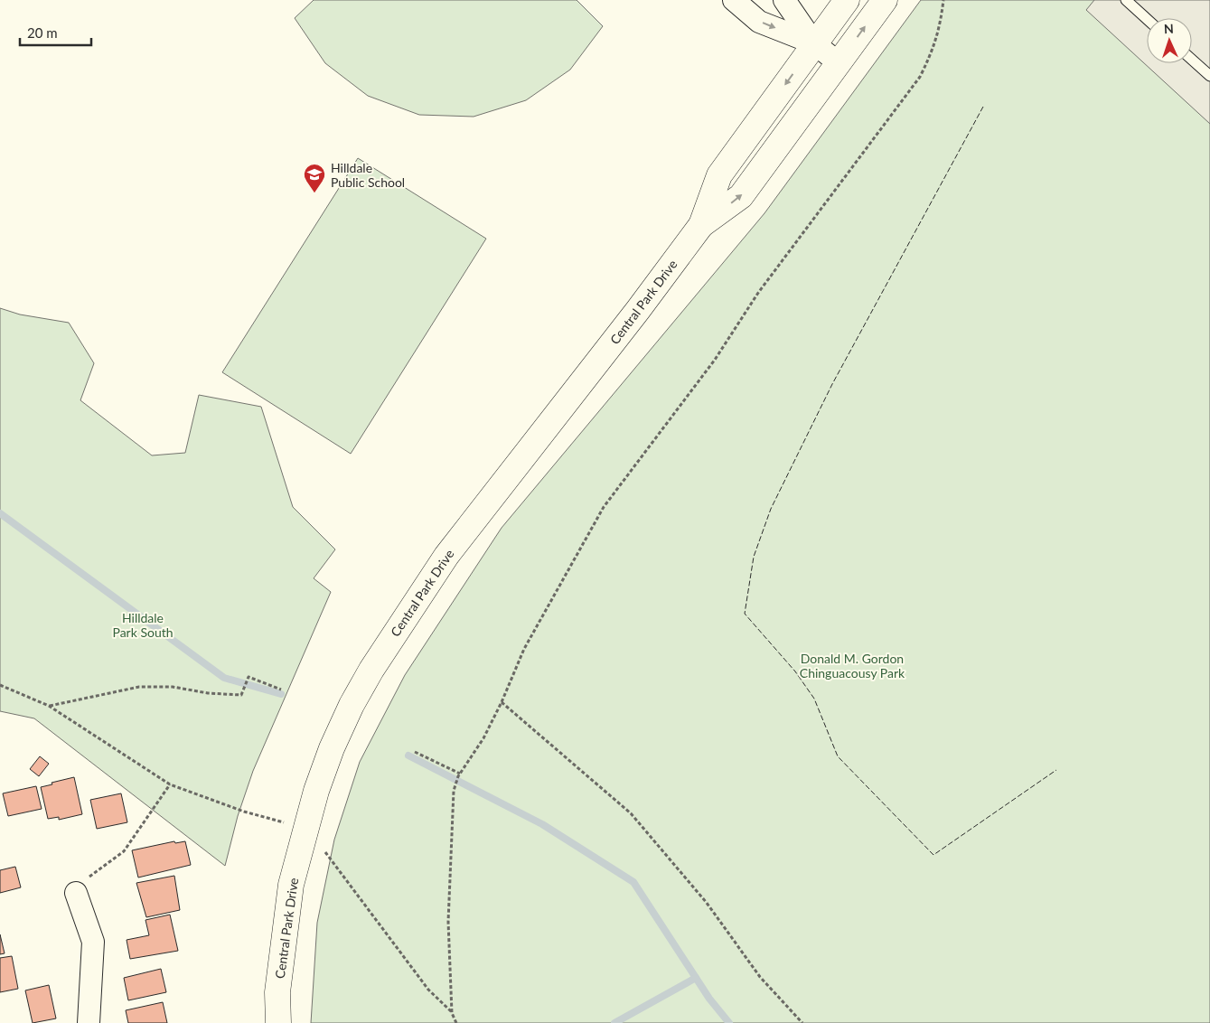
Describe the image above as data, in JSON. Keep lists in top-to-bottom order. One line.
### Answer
{"streets":{"street":["Central Park Drive"]},"parks":["Hilldale Park South","Donald M. Gordon Chinguacousy Park"],"places":{"school or university":["Hilldale Public School"]},"scale_bar":"20 m","north":"top"}
